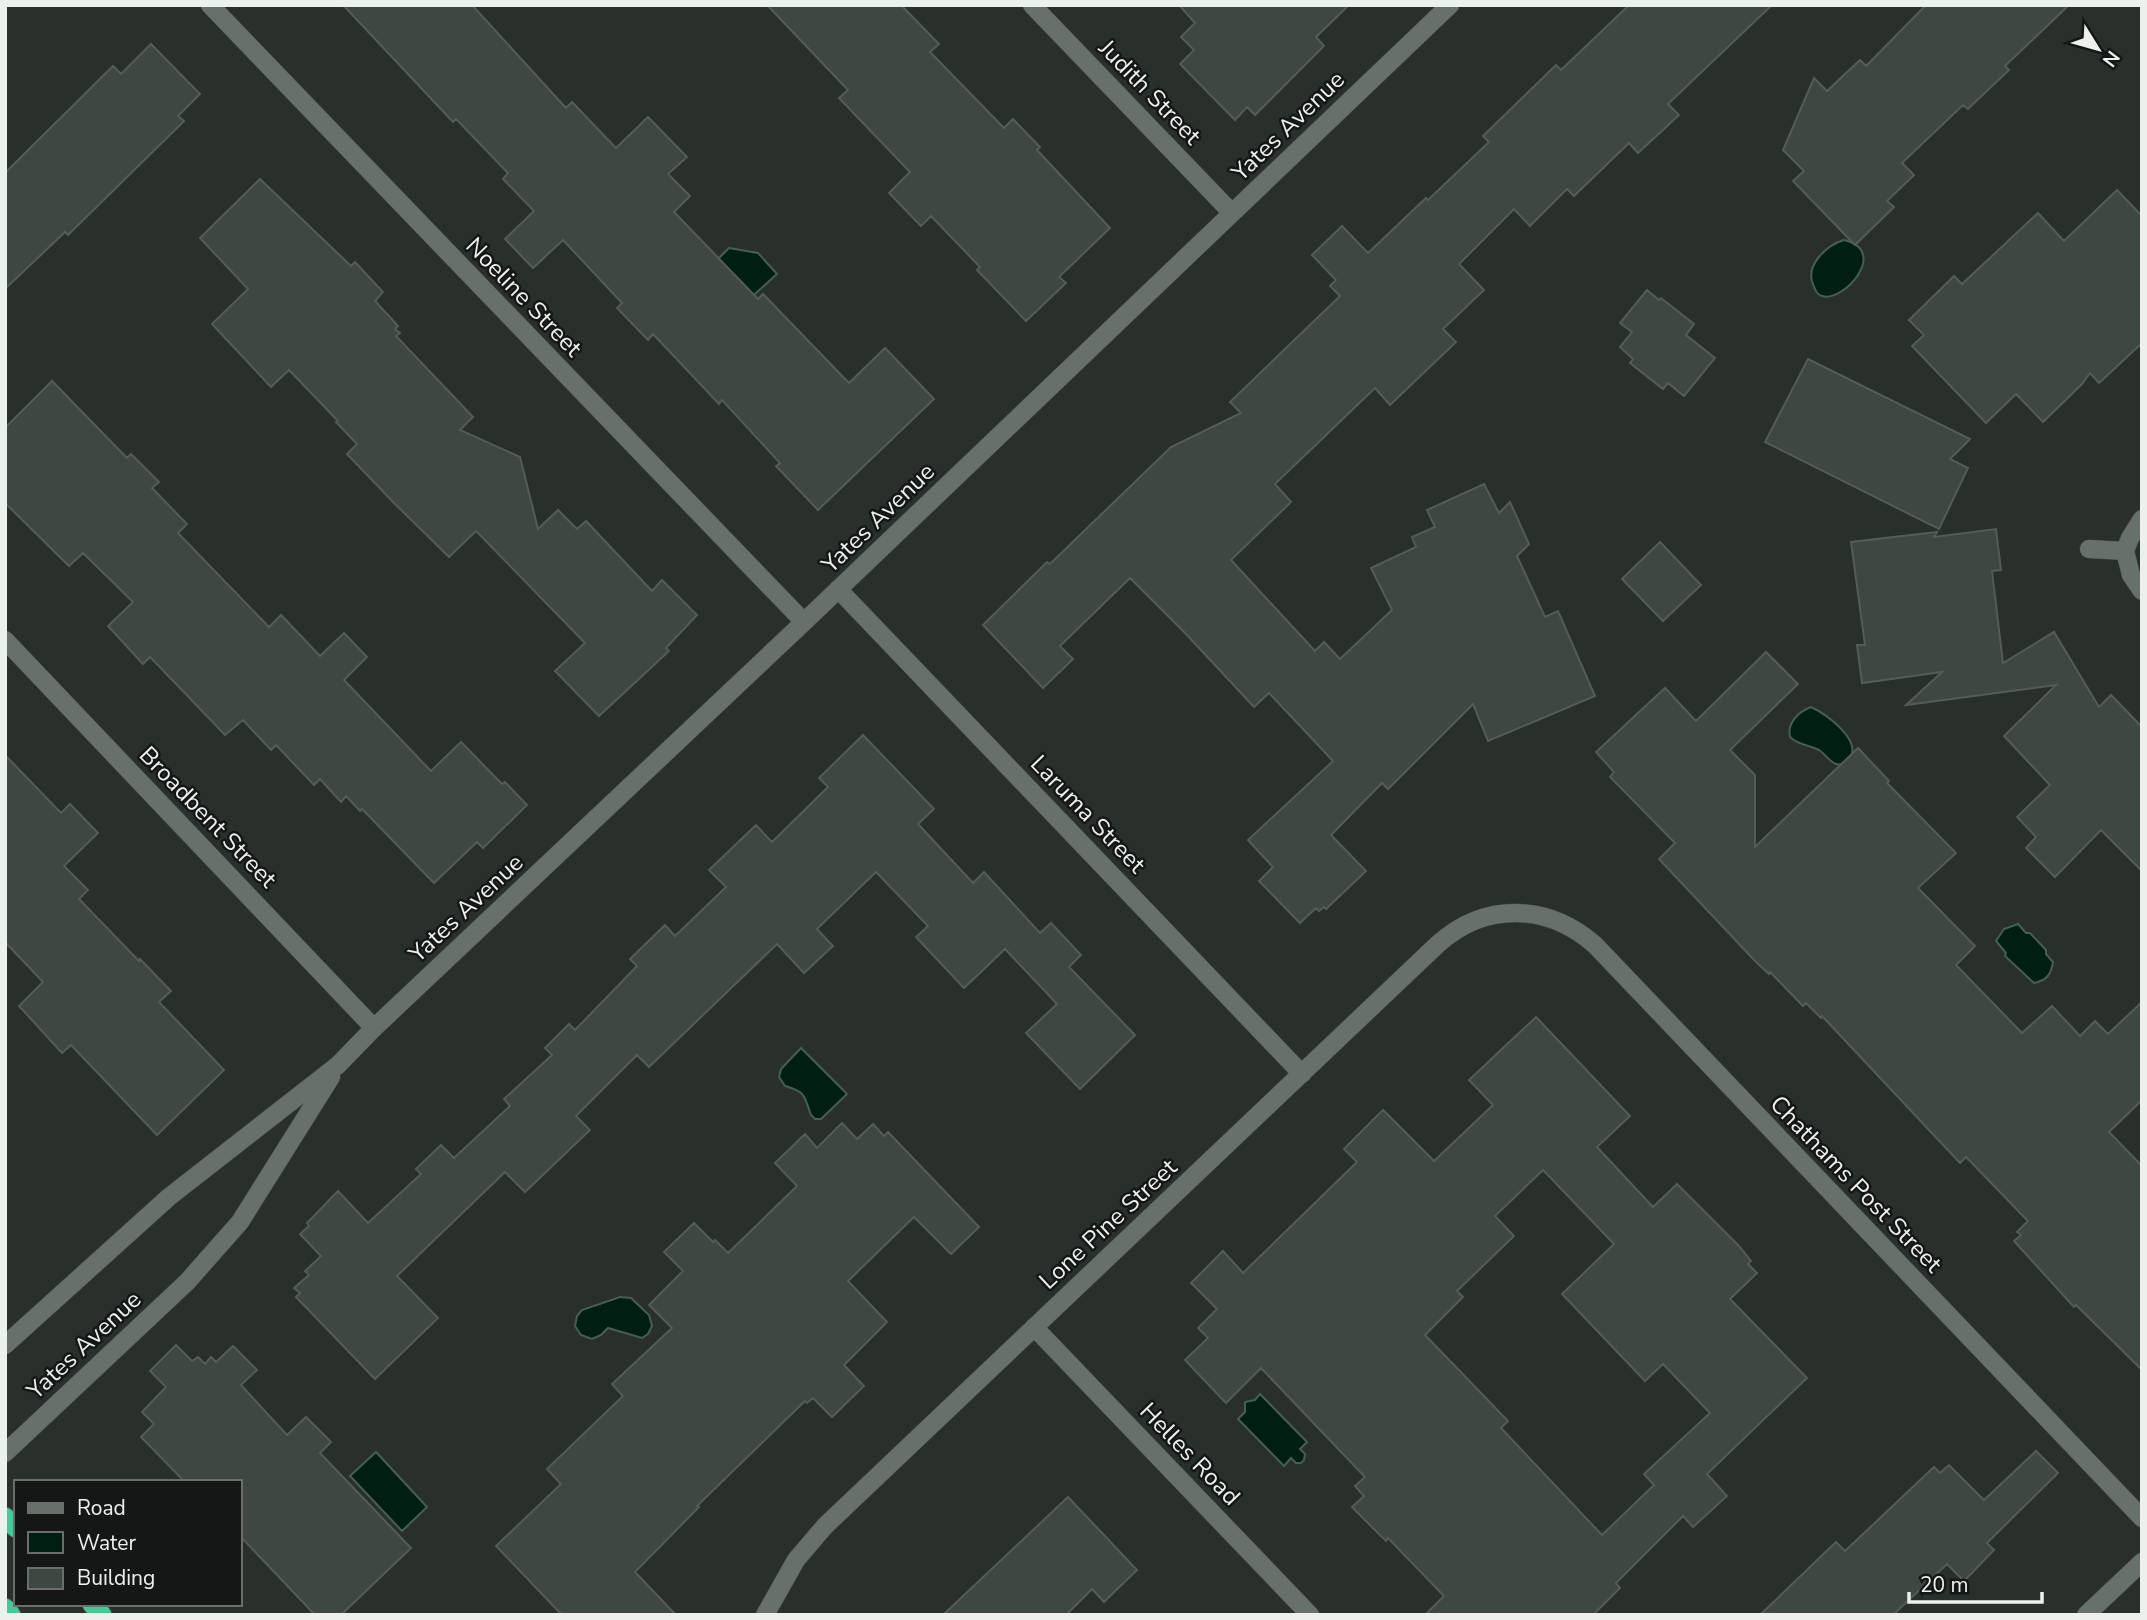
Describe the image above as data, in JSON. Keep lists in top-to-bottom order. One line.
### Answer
{"streets":{"street":["Judith Street","Yates Avenue","Noeline Street","Laruma Street","Broadbent Street","Chathams Post Street","Lone Pine Street","Helles Road"]},"crossings":[["Judith Street","Yates Avenue"],["Yates Avenue","Noeline Street"],["Yates Avenue","Laruma Street"],["Yates Avenue","Broadbent Street"],["Laruma Street","Lone Pine Street"],["Chathams Post Street","Lone Pine Street"],["Lone Pine Street","Helles Road"]],"legend":["Road","Water","Building"],"scale_bar":"20 m","north":"bottom right"}
